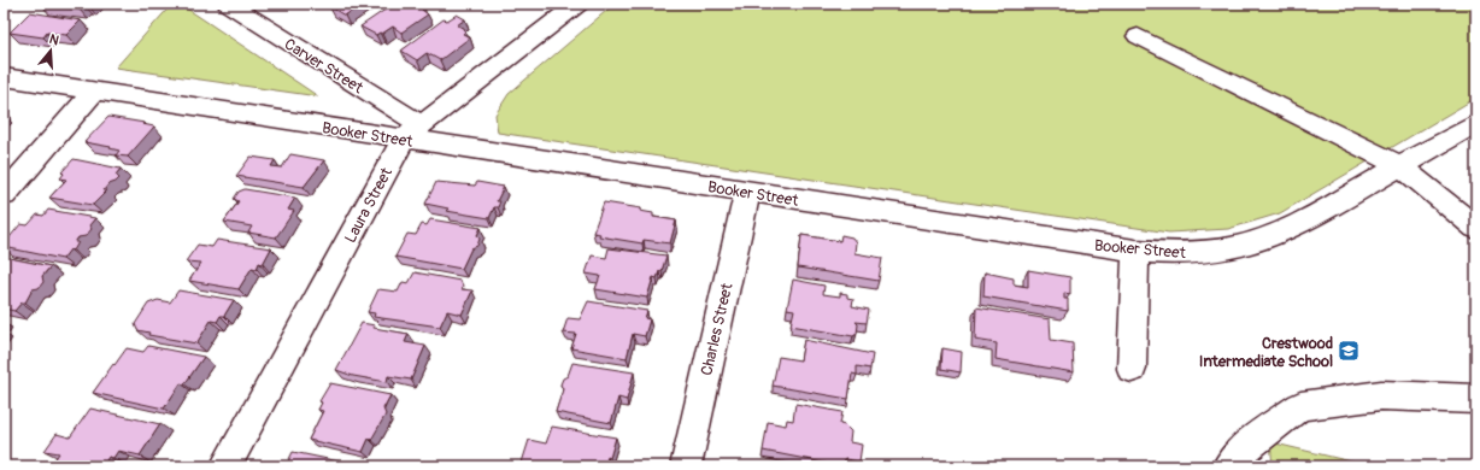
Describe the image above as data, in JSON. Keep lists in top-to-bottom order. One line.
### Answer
{"streets":{"street":["Carver Street","Booker Street","Laura Street","Charles Street"]},"crossings":[["Carver Street","Booker Street"],["Carver Street","Laura Street"],["Booker Street","Laura Street"],["Booker Street","Charles Street"]],"places":{"school or university":["Crestwood Intermediate School"]},"north":"top"}
